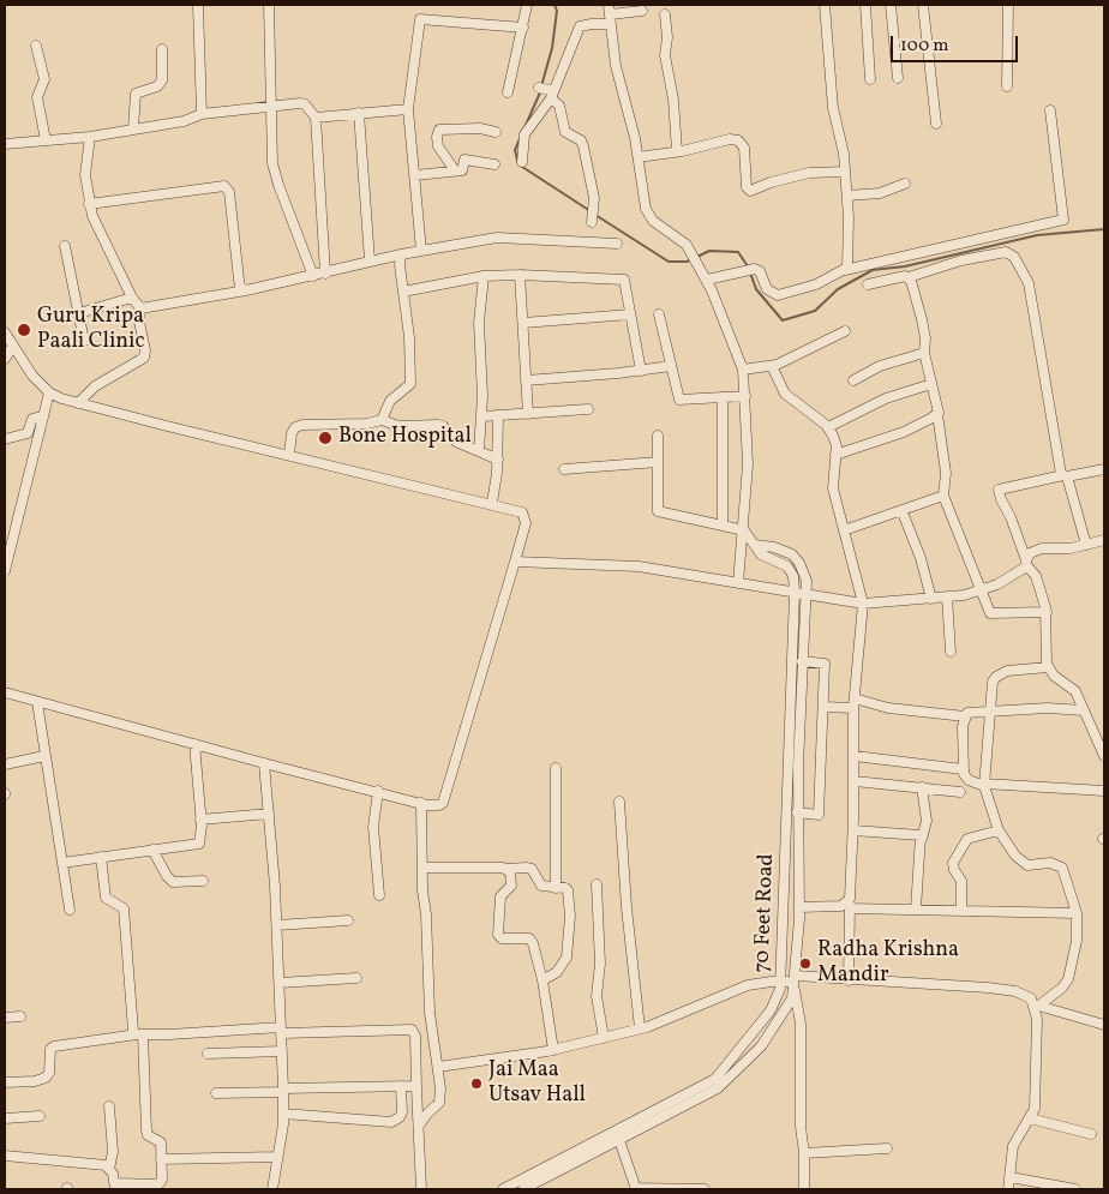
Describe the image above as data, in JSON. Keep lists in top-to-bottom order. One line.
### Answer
{"streets":{"street":["70 Feet Road"]},"places":["Guru Kripa Paali Clinic","Bone Hospital","Radha Krishna Mandir","Jai Maa Utsav Hall"],"scale_bar":"100 m"}
